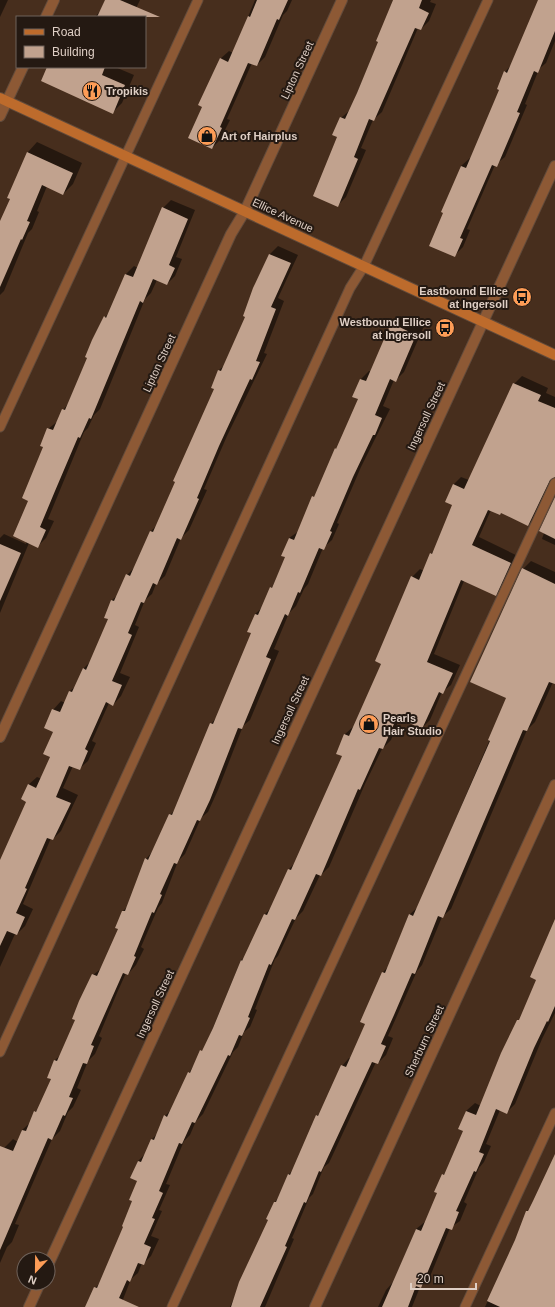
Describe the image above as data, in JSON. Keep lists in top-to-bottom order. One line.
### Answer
{"streets":{"main road":["Ellice Avenue"],"street":["Lipton Street","Ingersoll Street","Sherburn Street"]},"crossings":[["Lipton Street","Ellice Avenue"],["Ellice Avenue","Ingersoll Street"]],"places":{"restaurant":["Tropikis"],"shop":["Art of Hairplus","Pearls Hair Studio"],"bus stop":["Eastbound Ellice at Ingersoll","Westbound Ellice at Ingersoll"]},"legend":["Road","Building"],"scale_bar":"20 m","north":"bottom"}
